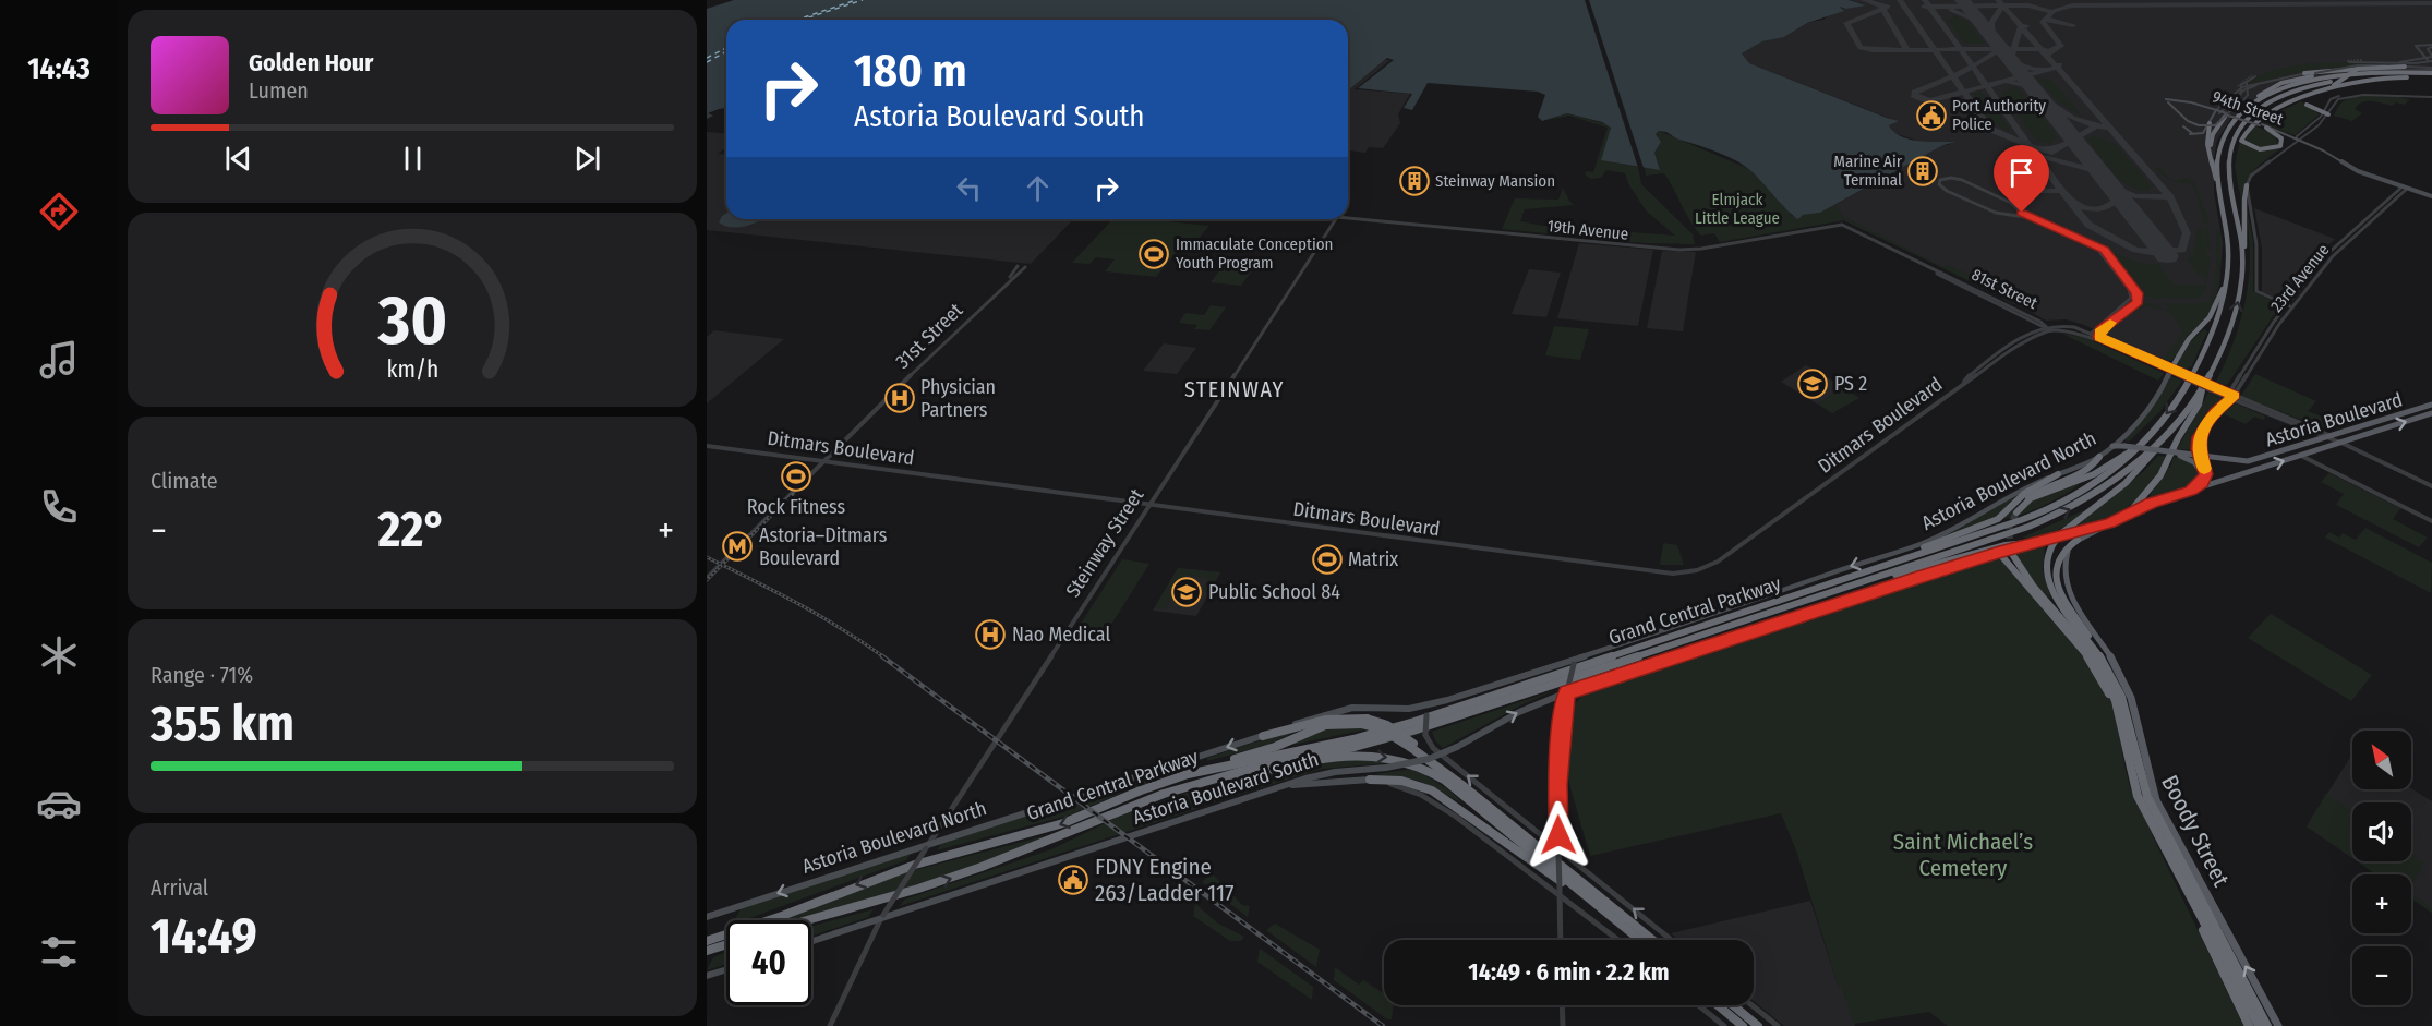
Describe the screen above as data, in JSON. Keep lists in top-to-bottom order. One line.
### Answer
{"streets":{"highway":["Grand Central Parkway"],"main road":["94th Street","Astoria Boulevard","Astoria Boulevard North","Astoria Boulevard South","Boody Street"],"street":["19th Avenue","23rd Avenue","81st Street","31st Street","Ditmars Boulevard","Steinway Street"]},"crossings":[["94th Street","23rd Avenue"],["19th Avenue","81st Street"],["81st Street","Ditmars Boulevard"],["31st Street","Ditmars Boulevard"],["Astoria Boulevard","Astoria Boulevard South"],["Ditmars Boulevard","Steinway Street"],["Astoria Boulevard North","Steinway Street"],["Steinway Street","Astoria Boulevard South"]],"one_way":["Astoria Boulevard North","Boody Street"],"districts":["STEINWAY"],"parks":["Elmjack Little League","Saint Michael’s Cemetery"],"places":{"public building":["Port Authority Police","FDNY Engine 263/Ladder 117"],"building":["Marine Air Terminal","Steinway Mansion"],"sports":["Immaculate Conception Youth Program","Rock Fitness","Matrix"],"school or university":["PS 2","Public School 84"],"hospital":["Physician Partners","Nao Medical"],"metro station":["Astoria–Ditmars Boulevard"]},"north":"top left","page":{"tabs":"14:43","turn":["180 m","Astoria Boulevard South"],"song":["Golden Hour","Lumen"],"tile":["Climate",["Range · 71%","355 km"],["Arrival","14:49"]],"heat":["−","22°","+"],"map_buttons":["+","−"],"limit":"40","trip":"14:49 · 6 min · 2.2 km","gauge":["30","km/h"]}}
